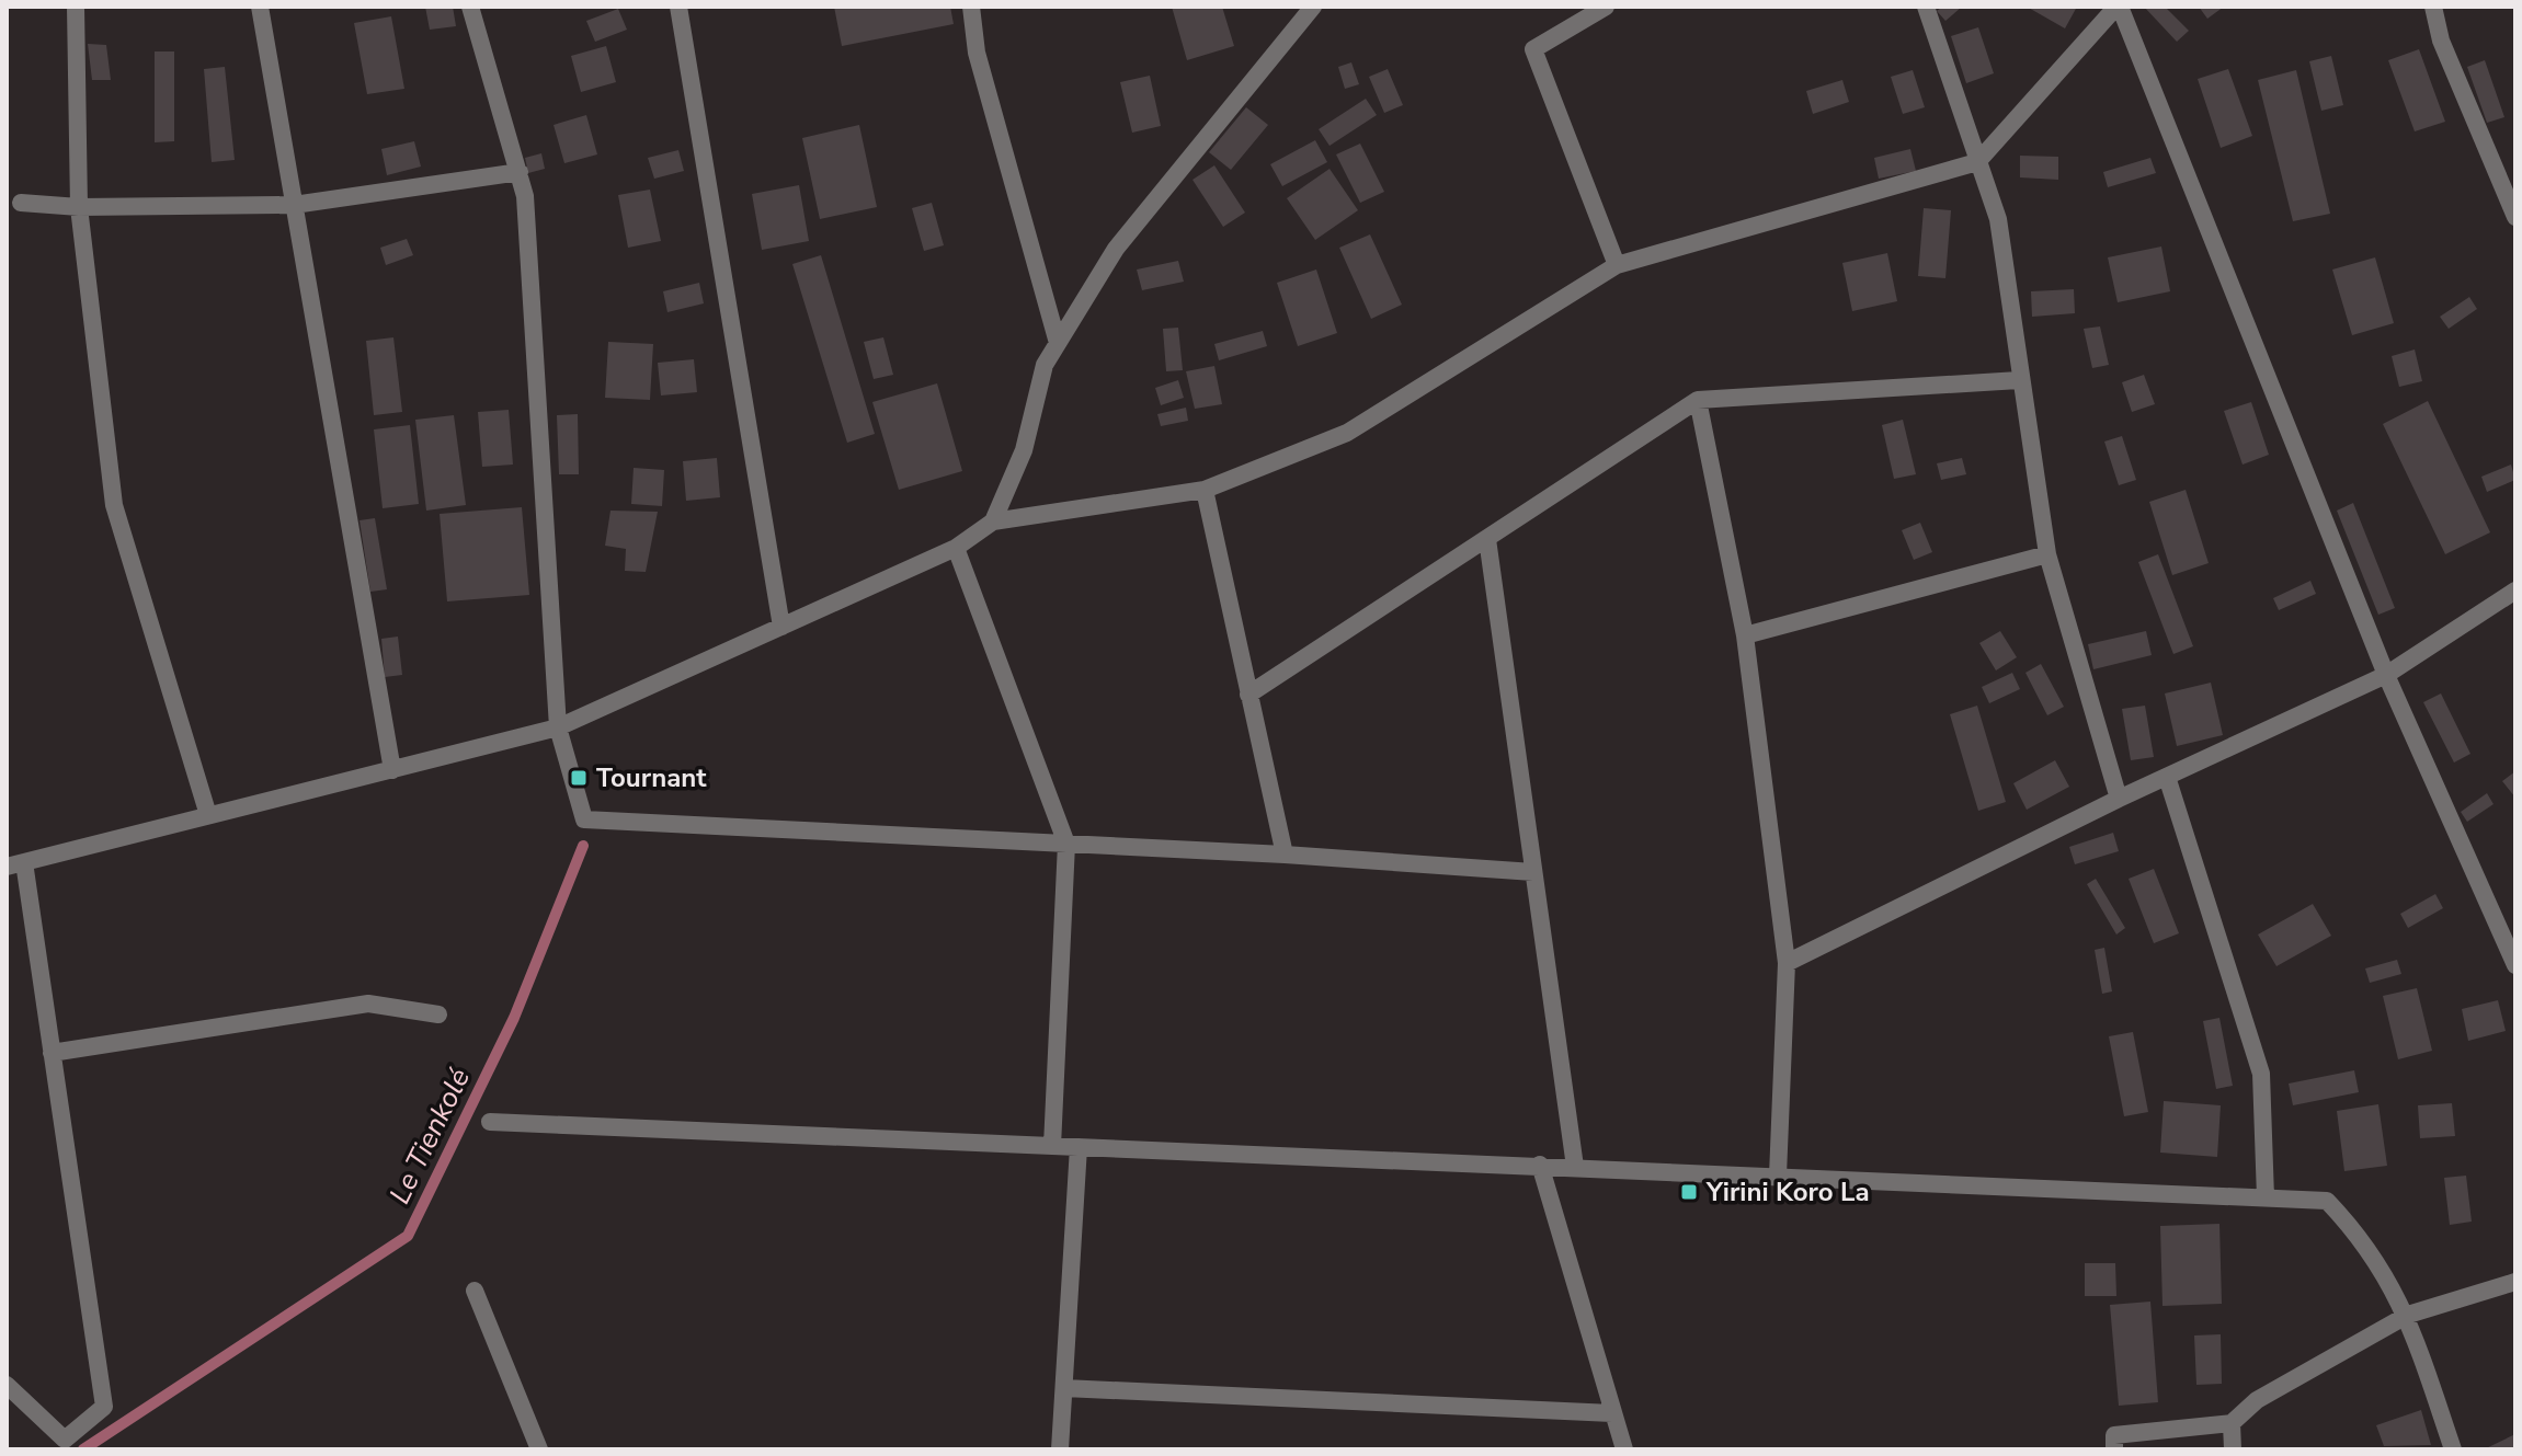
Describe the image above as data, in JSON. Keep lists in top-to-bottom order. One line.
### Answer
{"water":["Le Tienkolé"],"places":{"transit":["Tournant","Yirini Koro La"]}}
